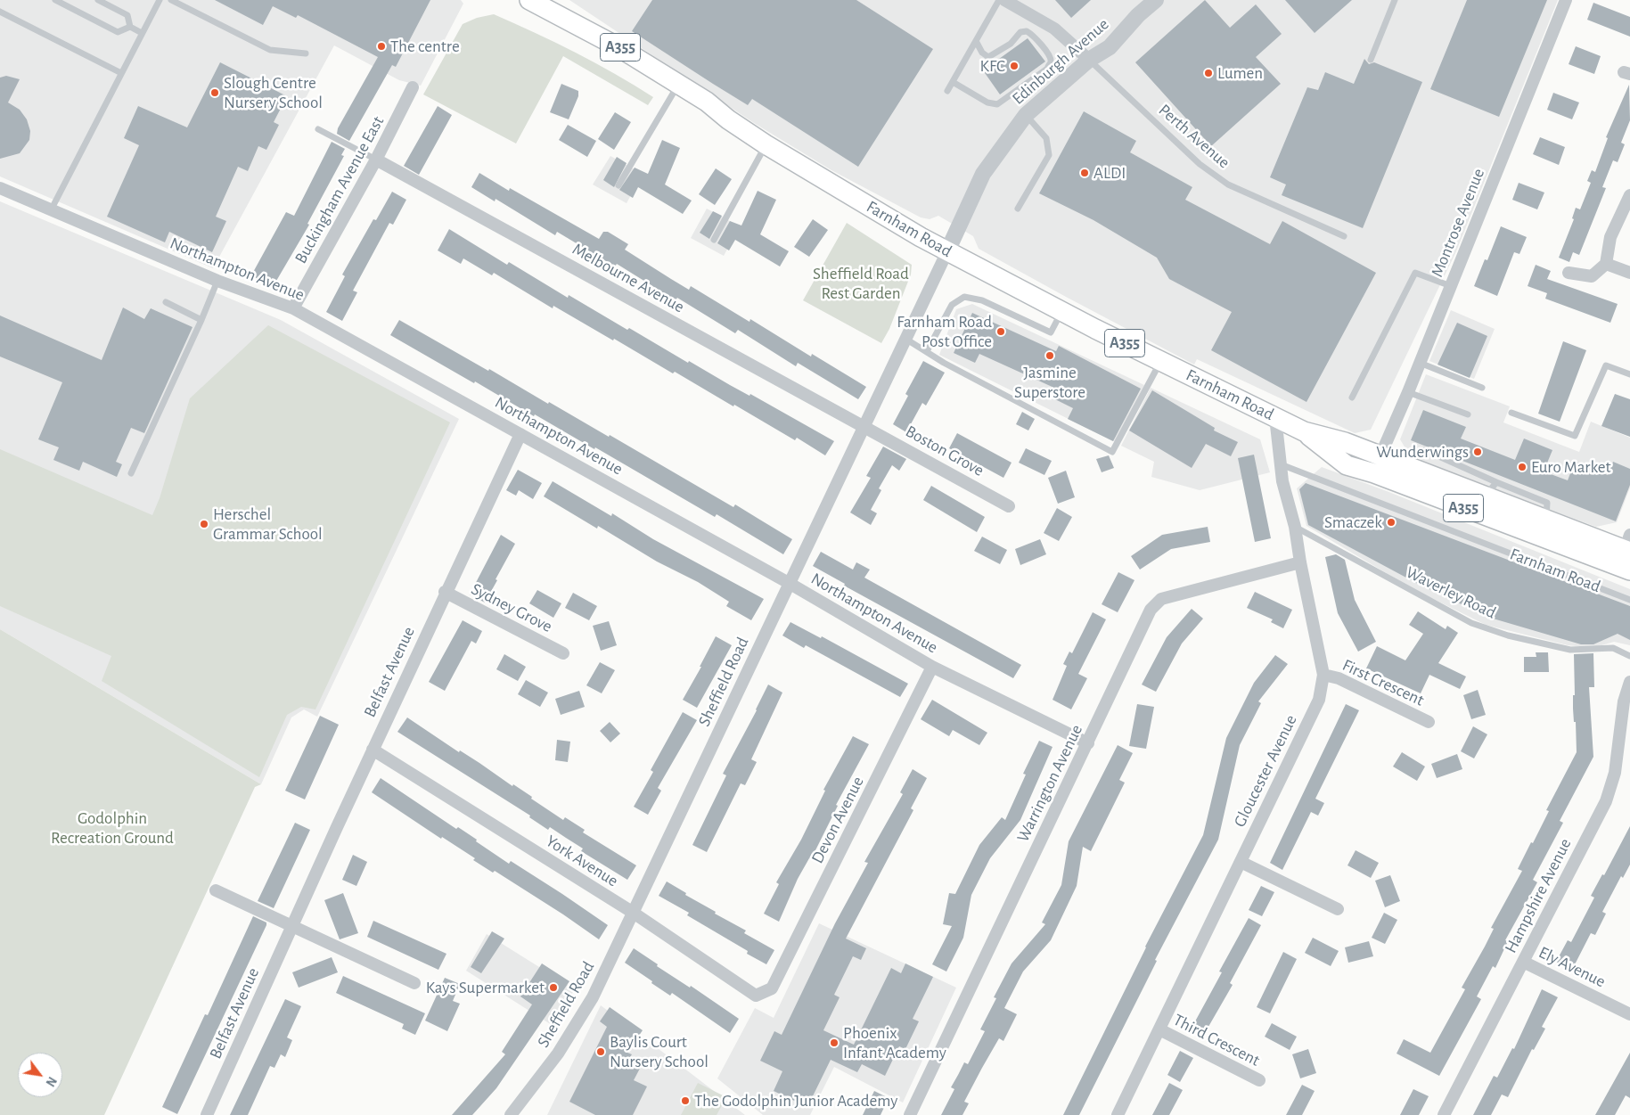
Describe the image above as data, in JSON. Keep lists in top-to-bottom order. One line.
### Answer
{"streets":{"main road":["A355","Farnham Road"],"street":["Edinburgh Avenue","Buckingham Avenue East","Montrose Avenue","Northampton Avenue","Melbourne Avenue","Boston Grove","Sydney Grove","Belfast Avenue","Sheffield Road","First Crescent","Gloucester Avenue","Warrington Avenue","Devon Avenue","York Avenue","Hampshire Avenue","Ely Avenue","Third Crescent"],"lane":["Perth Avenue","Waverley Road"]},"crossings":[["Edinburgh Avenue","Perth Avenue"],["Edinburgh Avenue","Farnham Road"],["Edinburgh Avenue","Sheffield Road"],["Buckingham Avenue East","Northampton Avenue"],["Buckingham Avenue East","Melbourne Avenue"],["Montrose Avenue","Farnham Road"],["Farnham Road","Sheffield Road"],["Farnham Road","Gloucester Avenue"],["Northampton Avenue","Belfast Avenue"],["Northampton Avenue","Sheffield Road"],["Northampton Avenue","Warrington Avenue"],["Northampton Avenue","Devon Avenue"],["Melbourne Avenue","Boston Grove"],["Melbourne Avenue","Sheffield Road"],["Boston Grove","Sheffield Road"],["Waverley Road","Gloucester Avenue"],["Sydney Grove","Belfast Avenue"],["Belfast Avenue","York Avenue"],["Sheffield Road","York Avenue"],["First Crescent","Gloucester Avenue"],["Gloucester Avenue","Warrington Avenue"],["Gloucester Avenue","Third Crescent"],["Devon Avenue","York Avenue"],["Hampshire Avenue","Ely Avenue"]],"parks":["Sheffield Road Rest Garden","Godolphin Recreation Ground"],"places":["The centre","KFC","Lumen","Slough Centre Nursery School","ALDI","Farnham Road Post Office","Jasmine Superstore","Wunderwings","Euro Market","Smaczek","Herschel Grammar School","Kays Supermarket","Phoenix Infant Academy","Baylis Court Nursery School","The Godolphin Junior Academy"],"north":"bottom right"}
